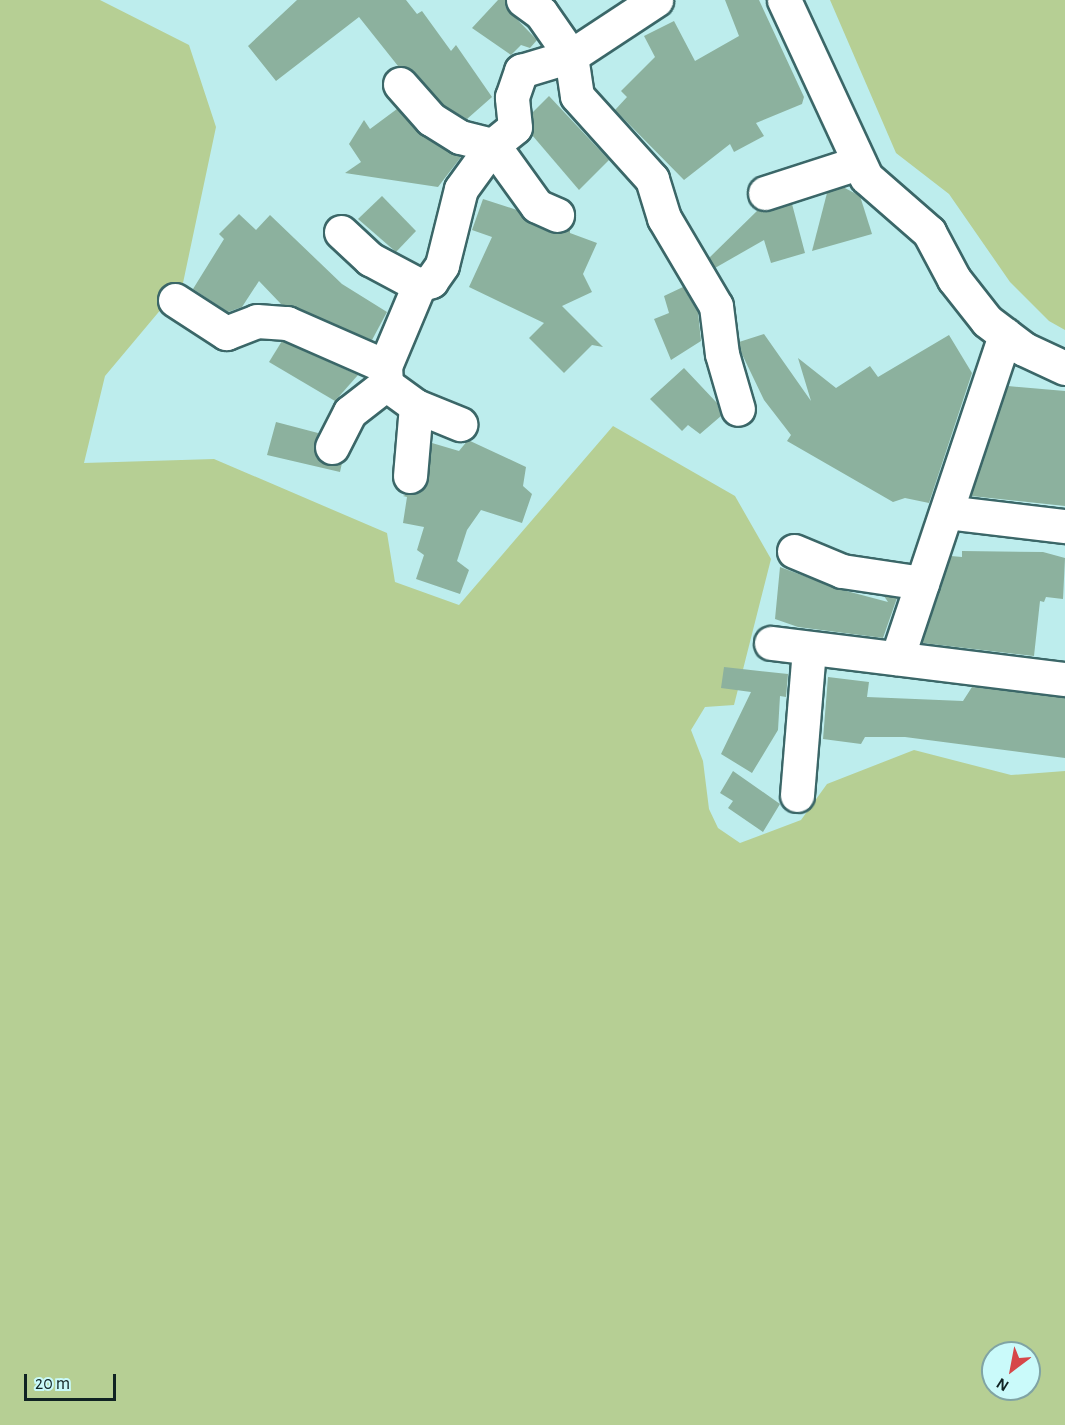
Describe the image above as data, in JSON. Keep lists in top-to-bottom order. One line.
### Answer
{"scale_bar":"20 m","north":"bottom left"}
